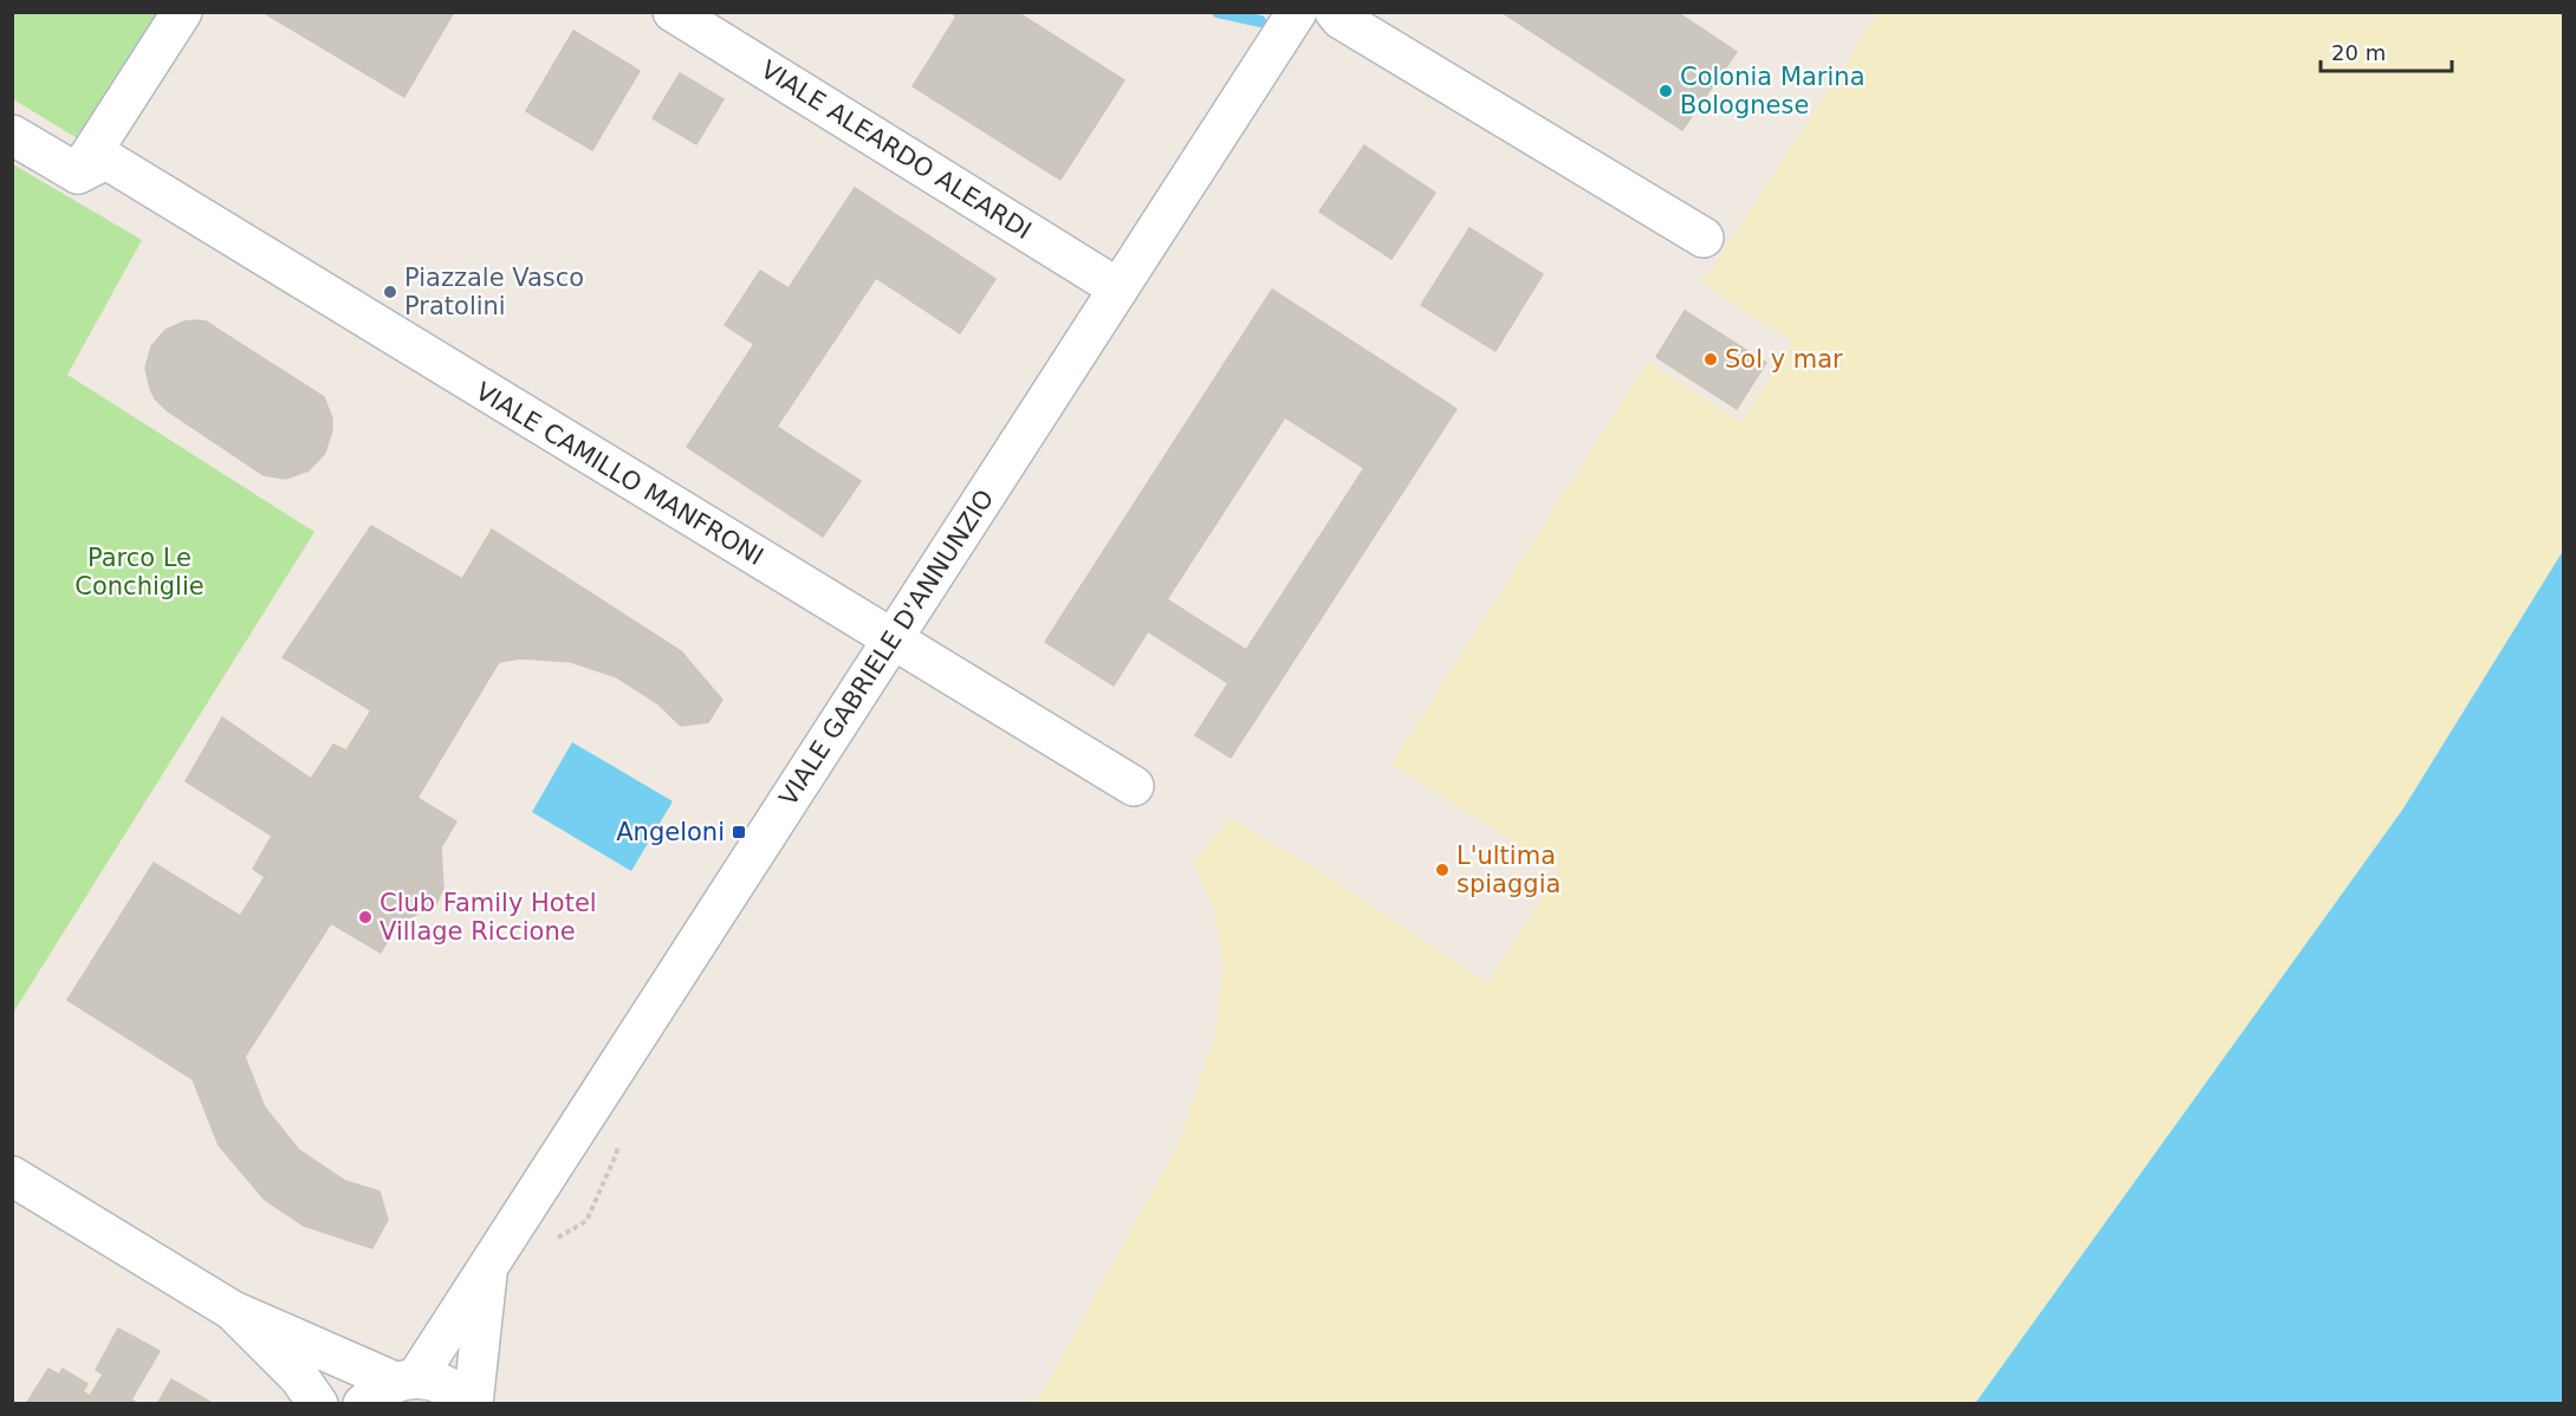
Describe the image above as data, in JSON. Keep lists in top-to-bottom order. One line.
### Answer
{"streets":{"street":["VIALE ALEARDO ALEARDI","VIALE CAMILLO MANFRONI","VIALE GABRIELE D'ANNUNZIO"]},"crossings":[["VIALE ALEARDO ALEARDI","VIALE GABRIELE D'ANNUNZIO"],["VIALE CAMILLO MANFRONI","VIALE GABRIELE D'ANNUNZIO"]],"parks":["Parco Le Conchiglie"],"places":{"other":["Colonia Marina Bolognese","Piazzale Vasco Pratolini","Sol y mar","L'ultima spiaggia","Club Family Hotel Village Riccione"],"transit":["Angeloni"]},"scale_bar":"20 m"}
